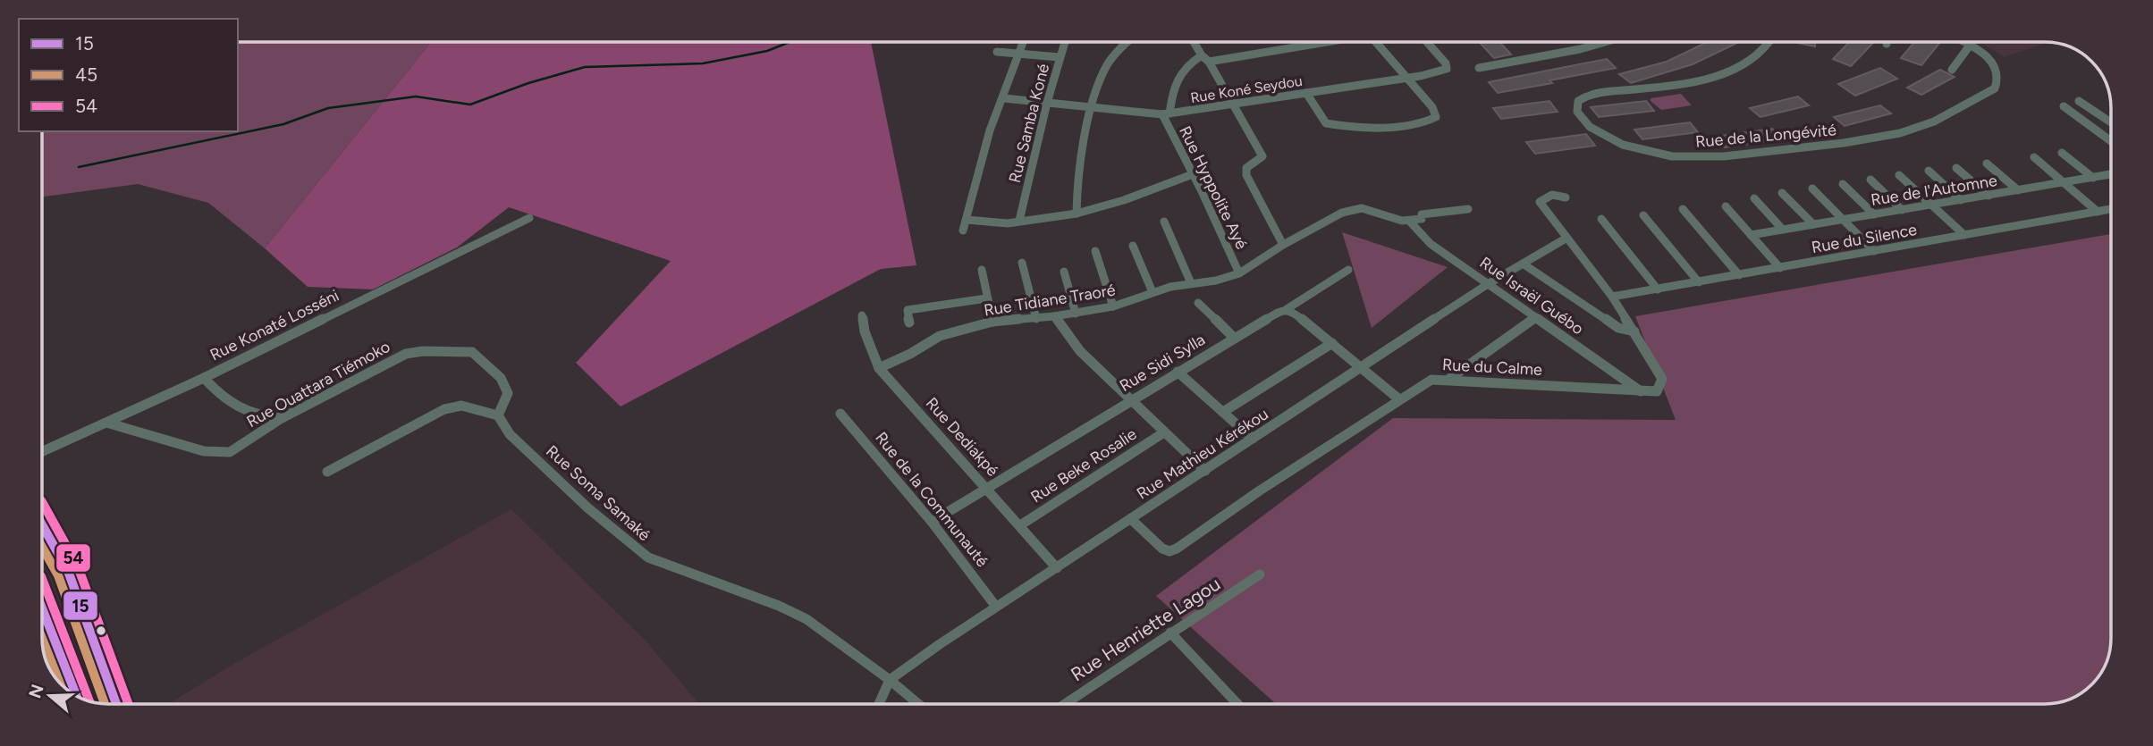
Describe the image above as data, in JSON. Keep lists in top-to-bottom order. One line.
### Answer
{"streets":{"street":["Rue Koné Seydou","Rue Samba Koné","Rue de la Longévité","Rue Hyppolite Ayé","Rue de l'Automne","Rue du Silence","Rue Israël Guébo","Rue Tidiane Traoré","Rue Konaté Losséni","Rue Sidi Sylla","Rue du Calme","Rue Ouattara Tiémoko","Rue Dediakpé","Rue Mathieu Kérékou","Rue Beke Rosalie","Rue Soma Samaké","Rue de la Communauté","Rue Henriette Lagou"]},"crossings":[["Rue Koné Seydou","Rue Samba Koné"],["Rue Koné Seydou","Rue Hyppolite Ayé"],["Rue Hyppolite Ayé","Rue Tidiane Traoré"],["Rue Israël Guébo","Rue Tidiane Traoré"],["Rue Israël Guébo","Rue du Calme"],["Rue Israël Guébo","Rue Mathieu Kérékou"],["Rue Tidiane Traoré","Rue Dediakpé"],["Rue Konaté Losséni","Rue Ouattara Tiémoko"],["Rue Sidi Sylla","Rue Dediakpé"],["Rue Sidi Sylla","Rue de la Communauté"],["Rue du Calme","Rue Mathieu Kérékou"],["Rue Ouattara Tiémoko","Rue Soma Samaké"],["Rue Dediakpé","Rue Mathieu Kérékou"],["Rue Dediakpé","Rue Beke Rosalie"],["Rue Mathieu Kérékou","Rue Soma Samaké"],["Rue Mathieu Kérékou","Rue de la Communauté"]],"lines":["transit line 54","transit line 15","transit line 45"],"legend":["15","45","54"],"north":"left"}
